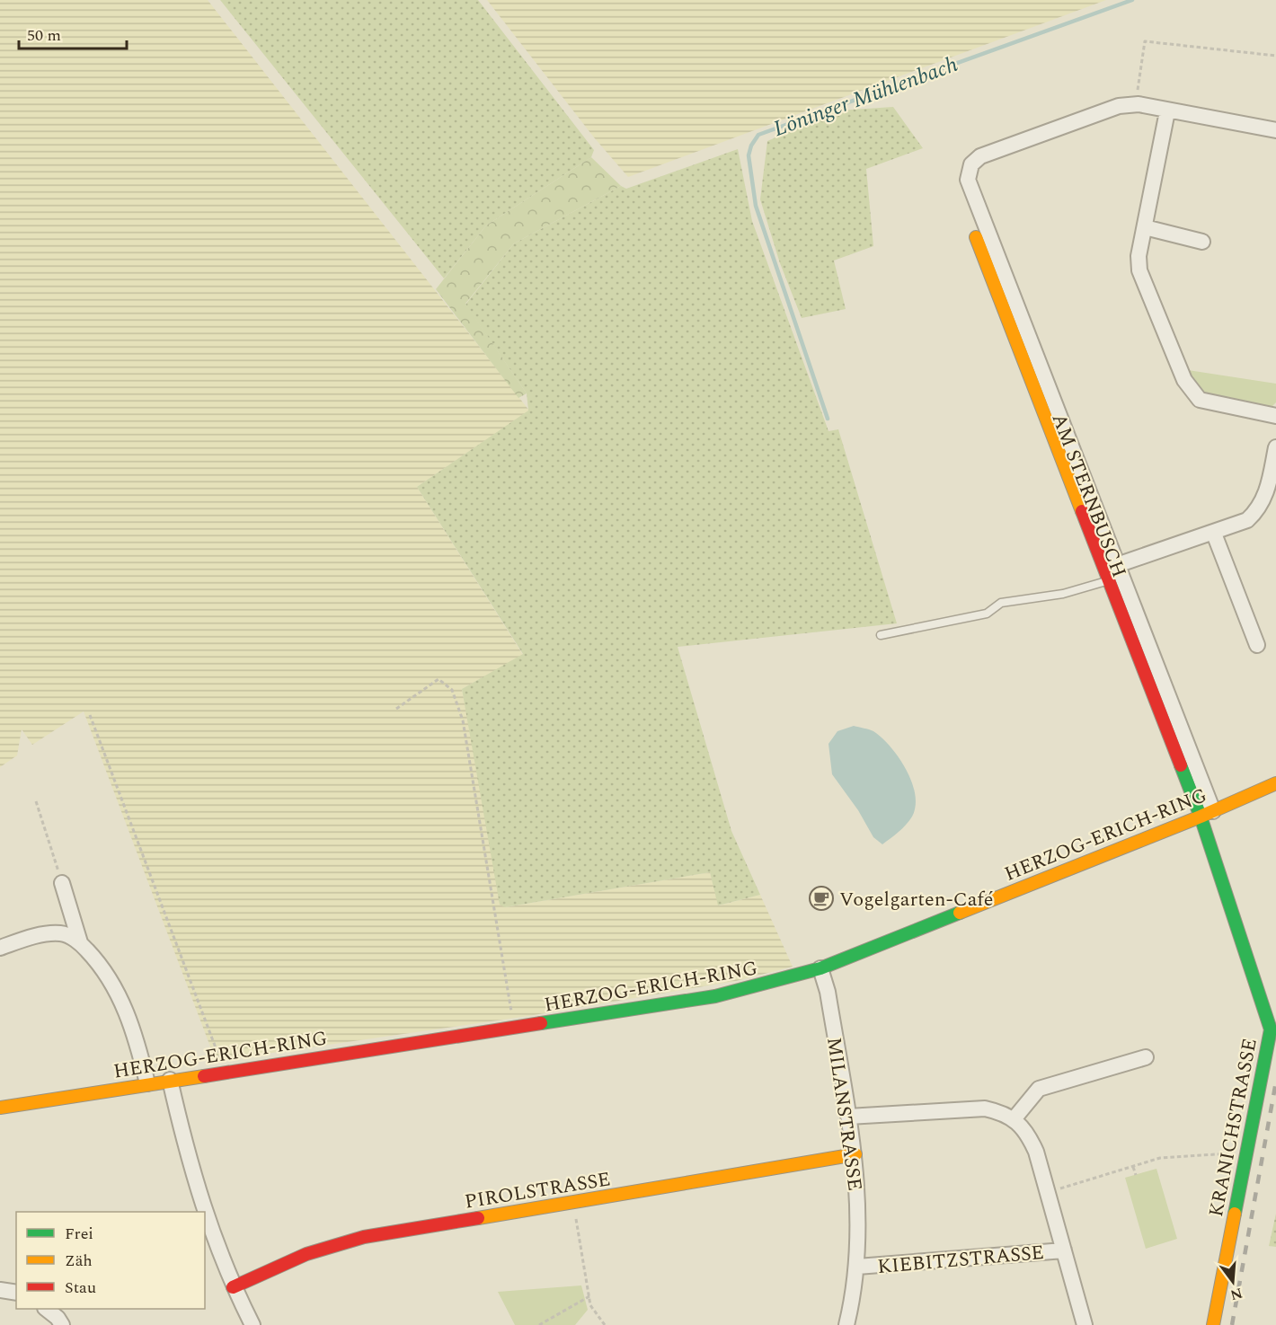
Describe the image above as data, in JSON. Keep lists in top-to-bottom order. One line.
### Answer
{"streets":{"street":["AM STERNBUSCH","HERZOG-ERICH-RING","MILANSTRASSE","KRANICHSTRASSE","PIROLSTRASSE","KIEBITZSTRASSE"]},"crossings":[["AM STERNBUSCH","HERZOG-ERICH-RING"],["AM STERNBUSCH","KRANICHSTRASSE"],["HERZOG-ERICH-RING","MILANSTRASSE"],["HERZOG-ERICH-RING","KRANICHSTRASSE"],["MILANSTRASSE","PIROLSTRASSE"],["MILANSTRASSE","KIEBITZSTRASSE"]],"water":["Löninger Mühlenbach"],"places":{"cafe":["Vogelgarten-Café"]},"legend":["Frei","Zäh","Stau"],"scale_bar":"50 m","north":"bottom"}
